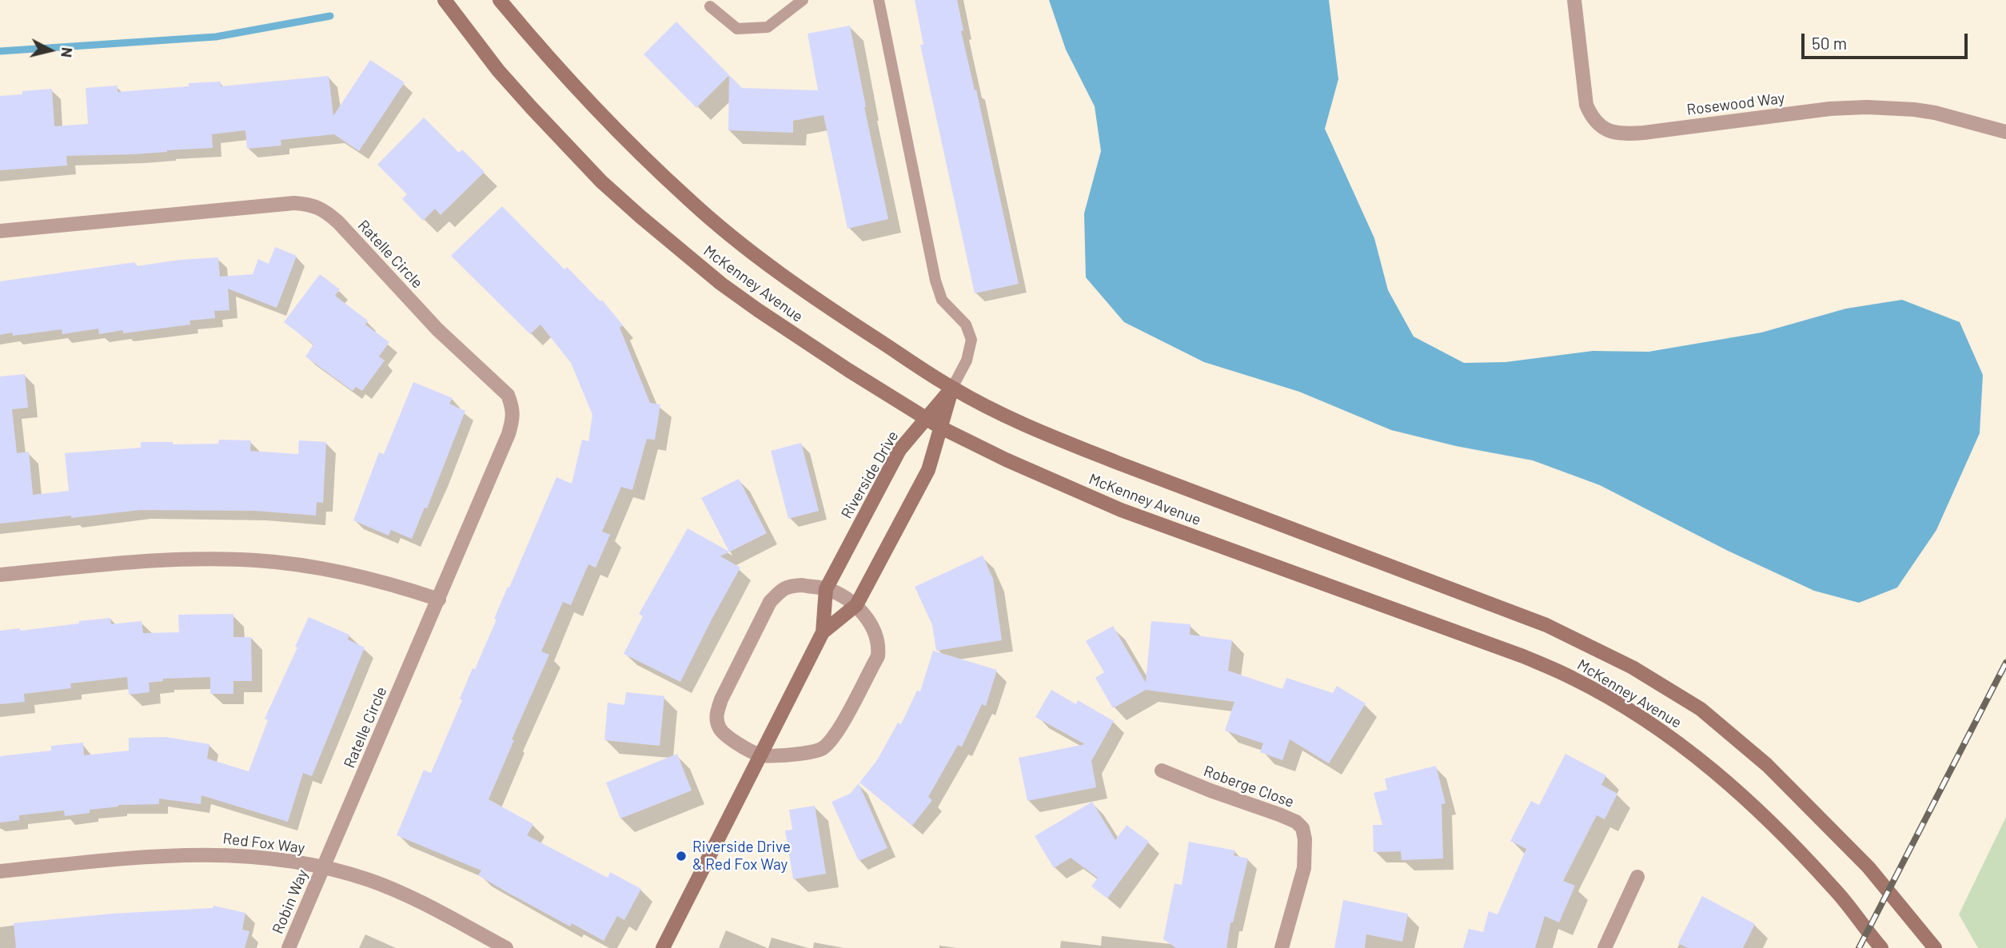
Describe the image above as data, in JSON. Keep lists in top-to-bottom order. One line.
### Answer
{"streets":{"main road":["McKenney Avenue","Riverside Drive"],"street":["Rosewood Way","Ratelle Circle","Roberge Close","Red Fox Way","Robin Way"]},"crossings":[["Ratelle Circle","Red Fox Way"],["Ratelle Circle","Robin Way"],["McKenney Avenue","Riverside Drive"],["Red Fox Way","Robin Way"]],"places":["Riverside Drive & Red Fox Way"],"scale_bar":"50 m","north":"right"}
